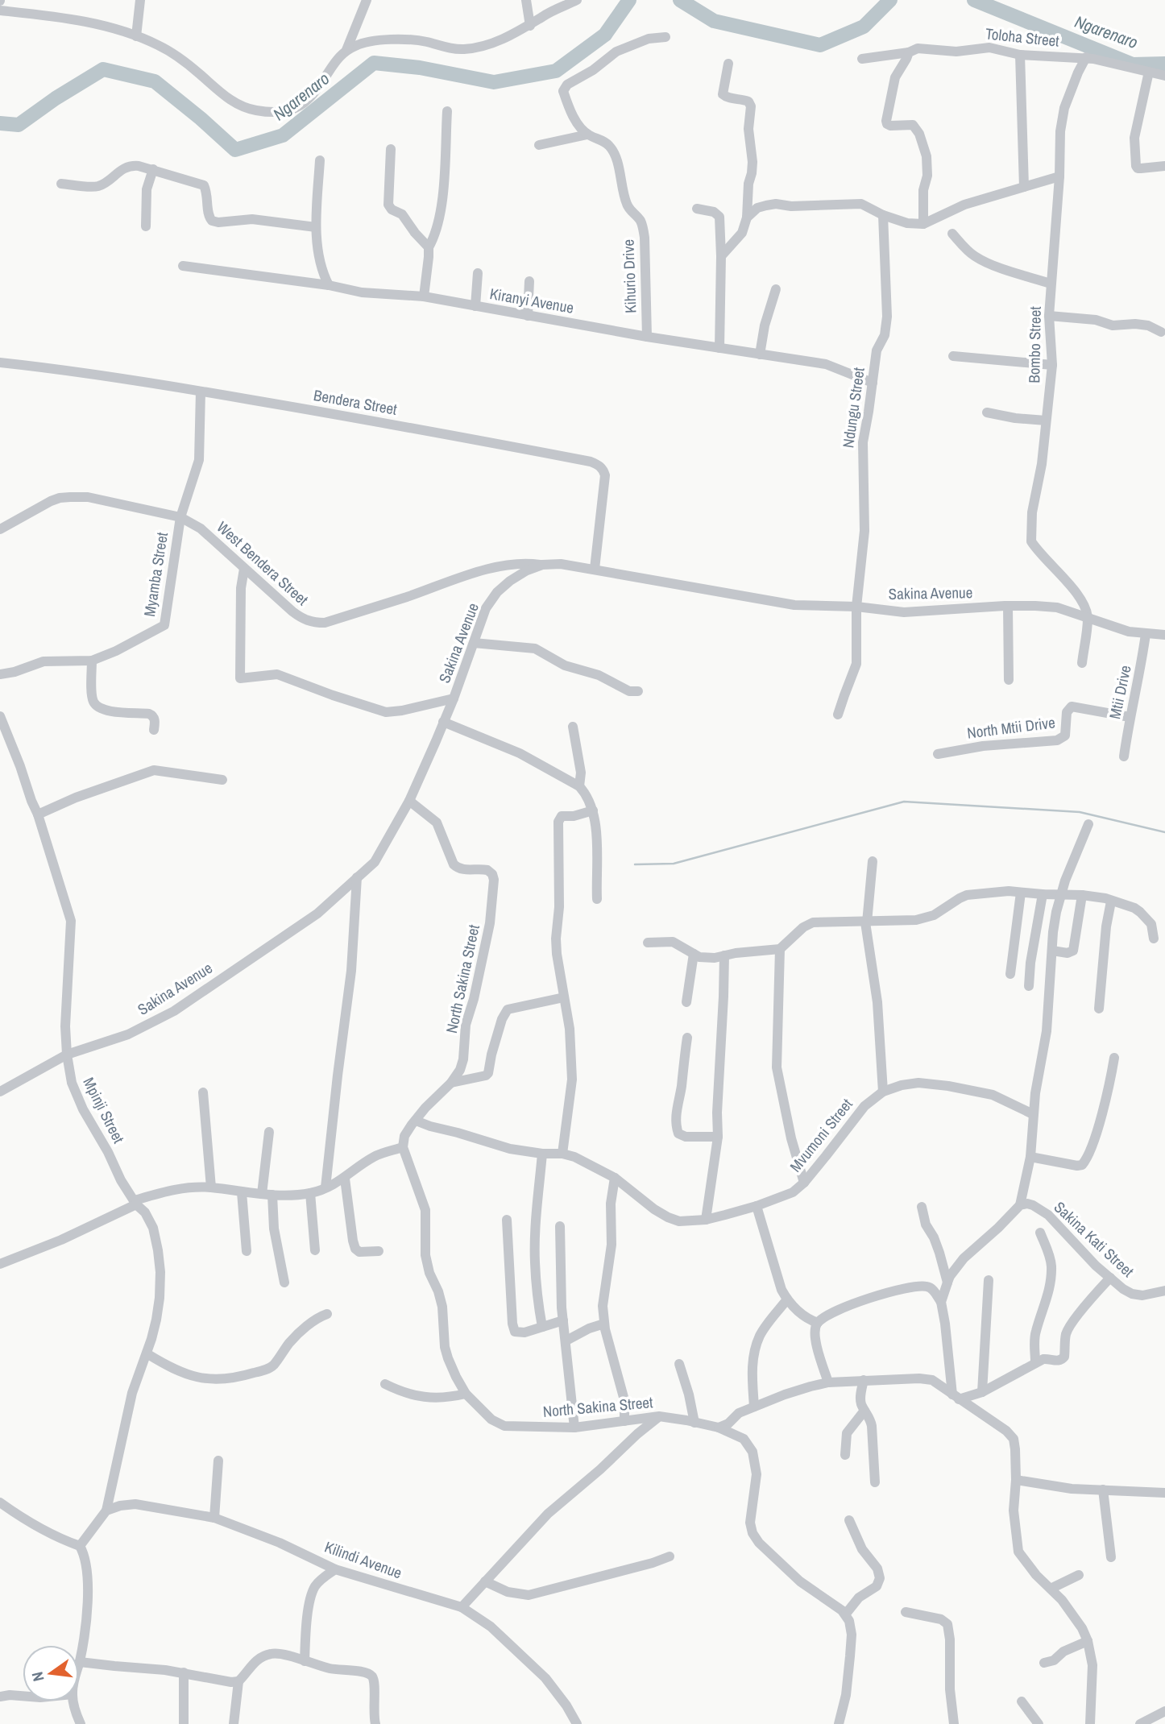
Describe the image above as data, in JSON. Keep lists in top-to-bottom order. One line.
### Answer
{"streets":{"street":["Toloha Street","Kihurio Drive","Kiranyi Avenue","Bombo Street","Bendera Street","Ndungu Street","West Bendera Street","Myamba Street","Sakina Avenue","Mtii Drive","North Mtii Drive","North Sakina Street","Mpinji Street","Mvumoni Street","Sakina Kati Street","Kilindi Avenue"]},"crossings":[["Toloha Street","Bombo Street"],["Kihurio Drive","Kiranyi Avenue"],["Kiranyi Avenue","Ndungu Street"],["Bombo Street","Sakina Avenue"],["Bendera Street","Myamba Street"],["Bendera Street","Sakina Avenue"],["Ndungu Street","Sakina Avenue"],["West Bendera Street","Myamba Street"],["West Bendera Street","Sakina Avenue"],["Sakina Avenue","Mtii Drive"],["Sakina Avenue","North Sakina Street"],["Sakina Avenue","Mpinji Street"],["Mtii Drive","North Mtii Drive"],["North Sakina Street","Mvumoni Street"],["Mpinji Street","Kilindi Avenue"]],"water":["Ngarenaro"],"north":"left"}
